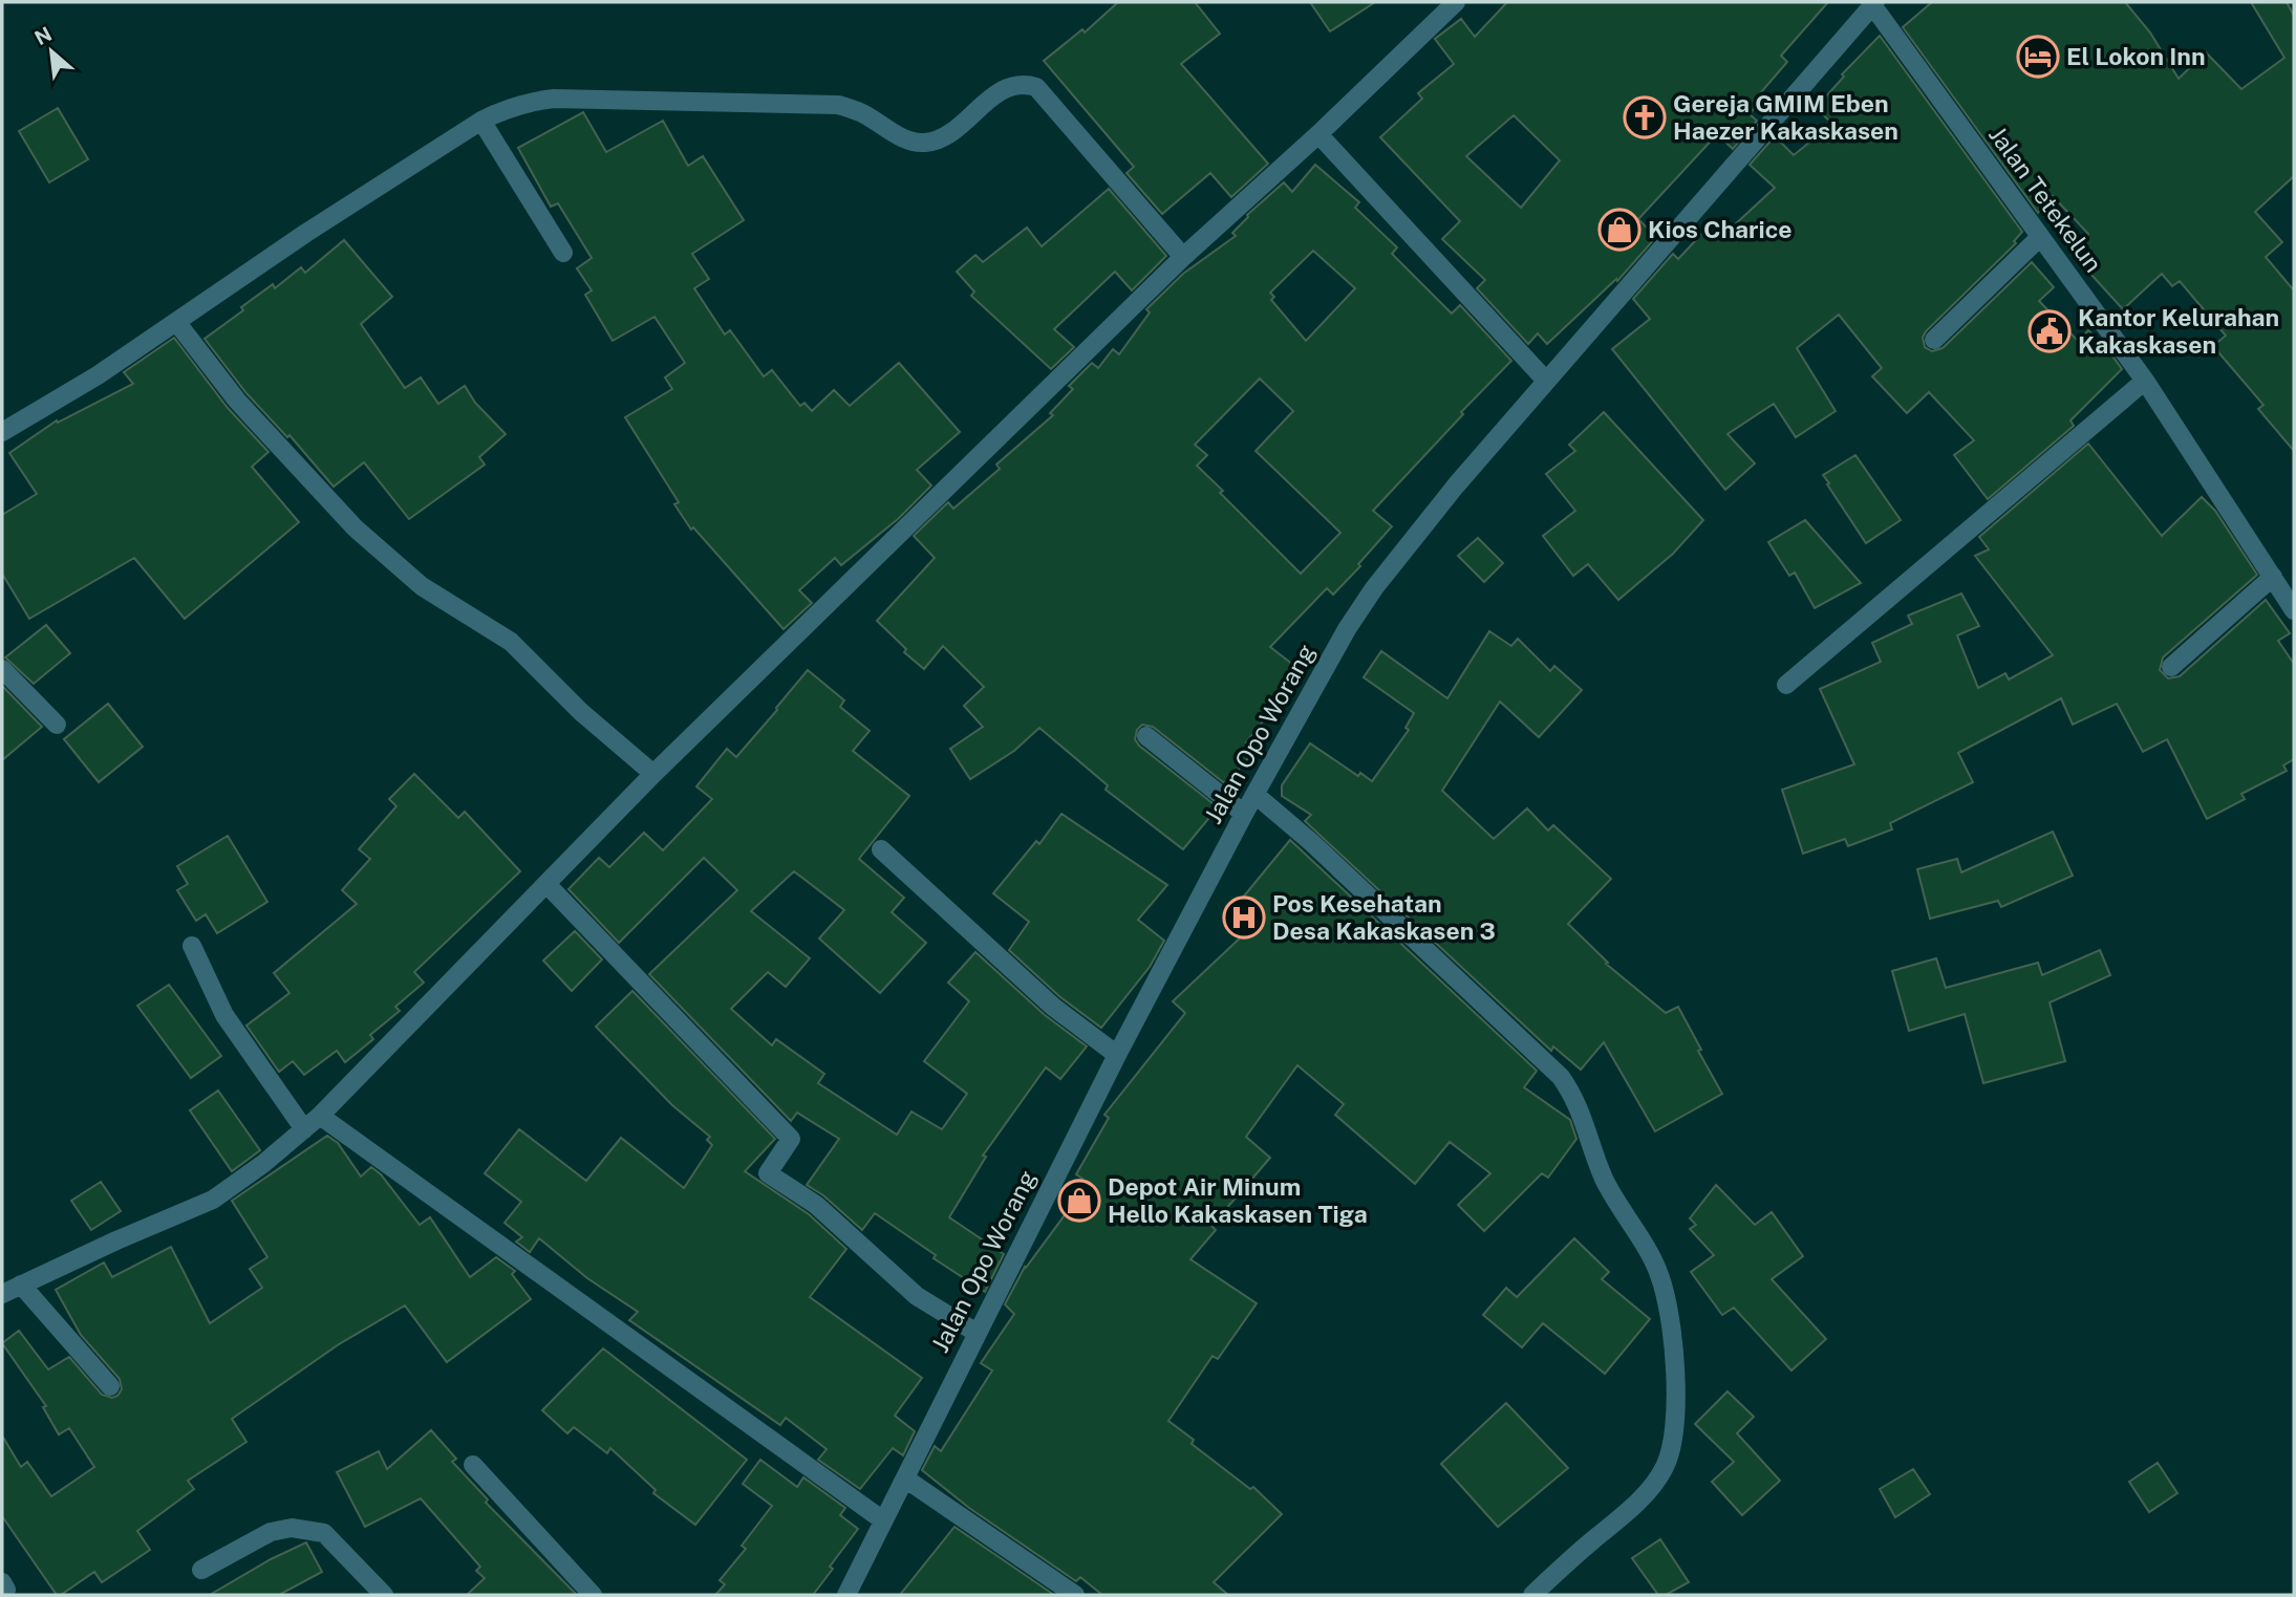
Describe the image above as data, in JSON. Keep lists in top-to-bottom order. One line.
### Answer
{"streets":{"street":["Jalan Tetekelun","Jalan Opo Worang"]},"crossings":[["Jalan Tetekelun","Jalan Opo Worang"]],"places":{"hotel":["El Lokon Inn"],"church":["Gereja GMIM Eben Haezer Kakaskasen"],"shop":["Kios Charice","Depot Air Minum Hello Kakaskasen Tiga"],"public building":["Kantor Kelurahan Kakaskasen"],"hospital":["Pos Kesehatan Desa Kakaskasen 3"]},"north":"top left"}
